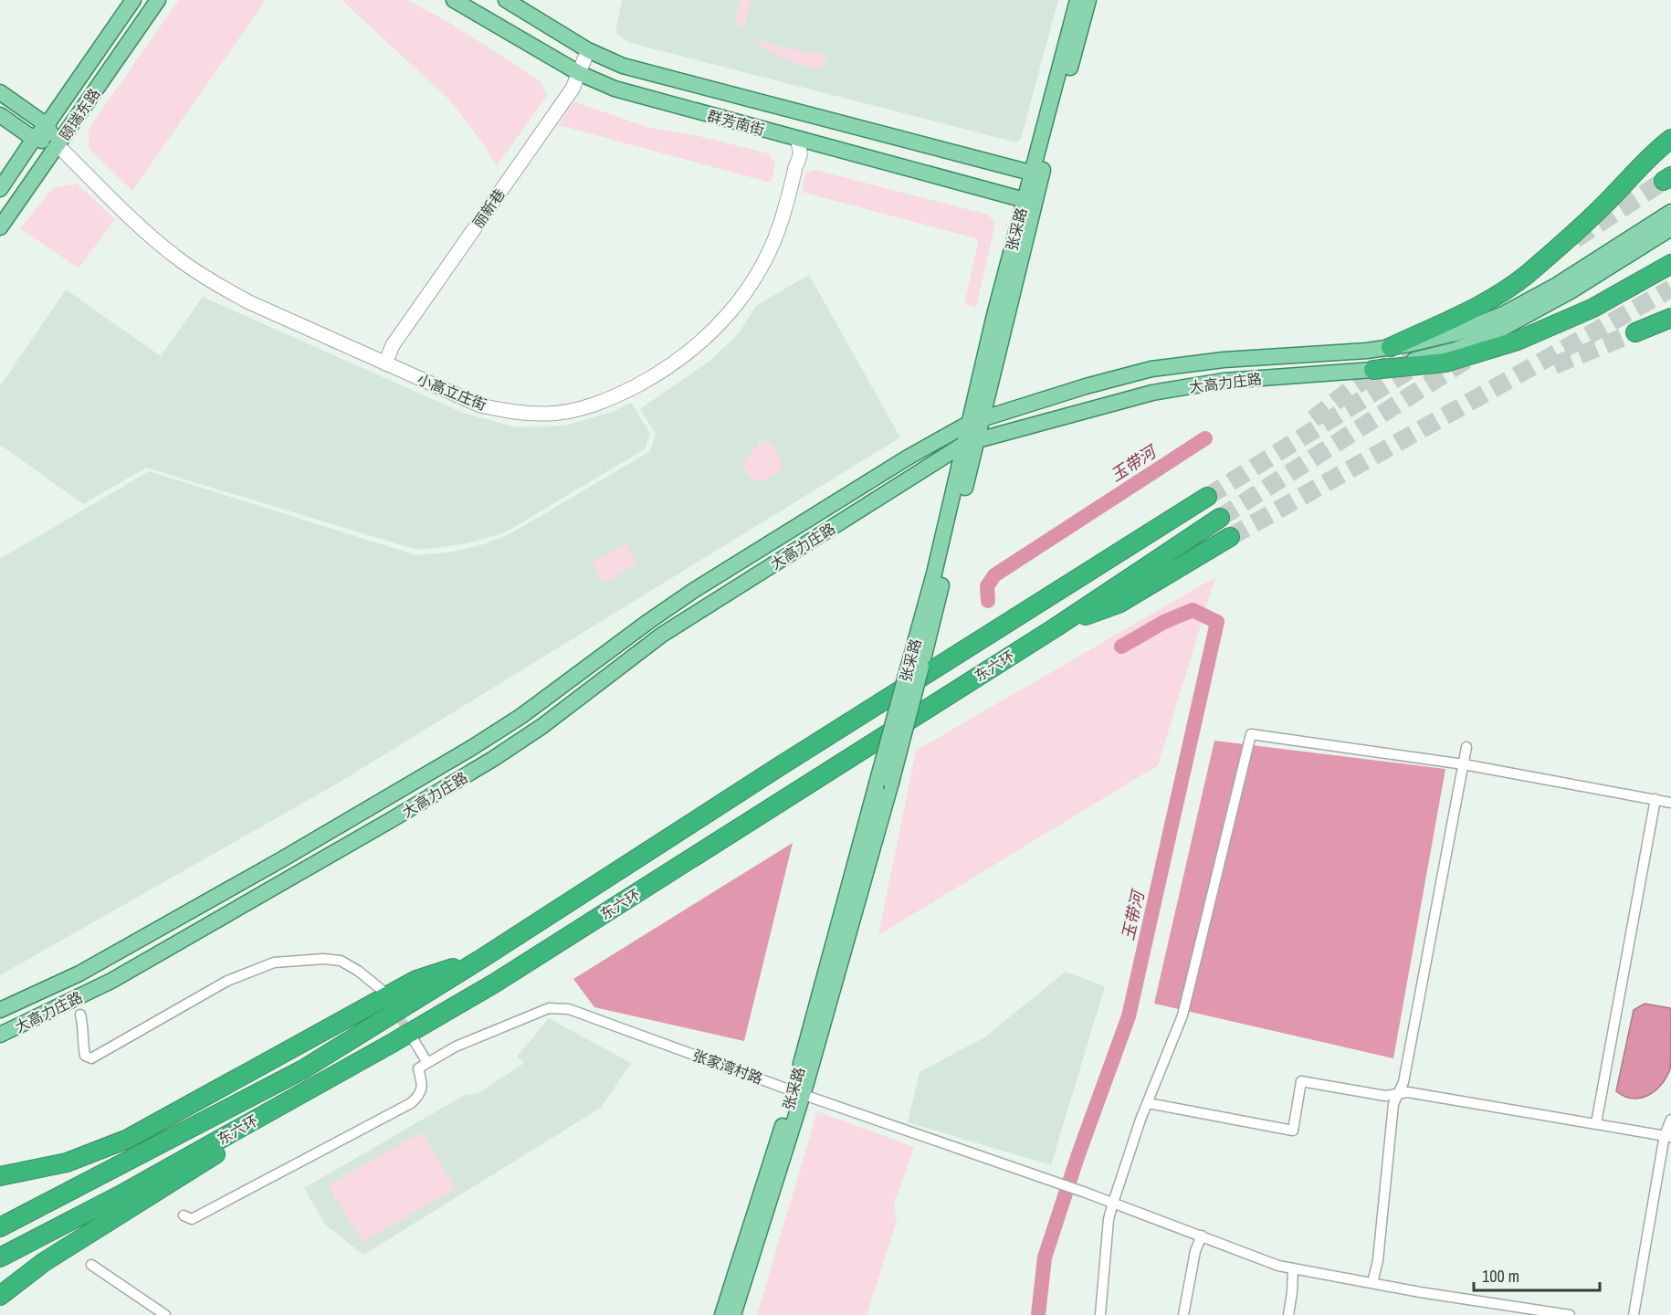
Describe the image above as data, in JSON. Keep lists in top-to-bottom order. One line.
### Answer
{"streets":{"highway":["东六环"],"main road":["颐瑞东路","群芳南街","张采路","大高力庄路"],"street":["丽新巷","小高立庄街","张家湾村路"]},"crossings":[["颐瑞东路","小高立庄街"],["群芳南街","丽新巷"],["群芳南街","张采路"],["群芳南街","小高立庄街"],["丽新巷","小高立庄街"],["张采路","大高力庄路"],["张采路","张家湾村路"]],"water":["玉带河"],"scale_bar":"100 m"}
